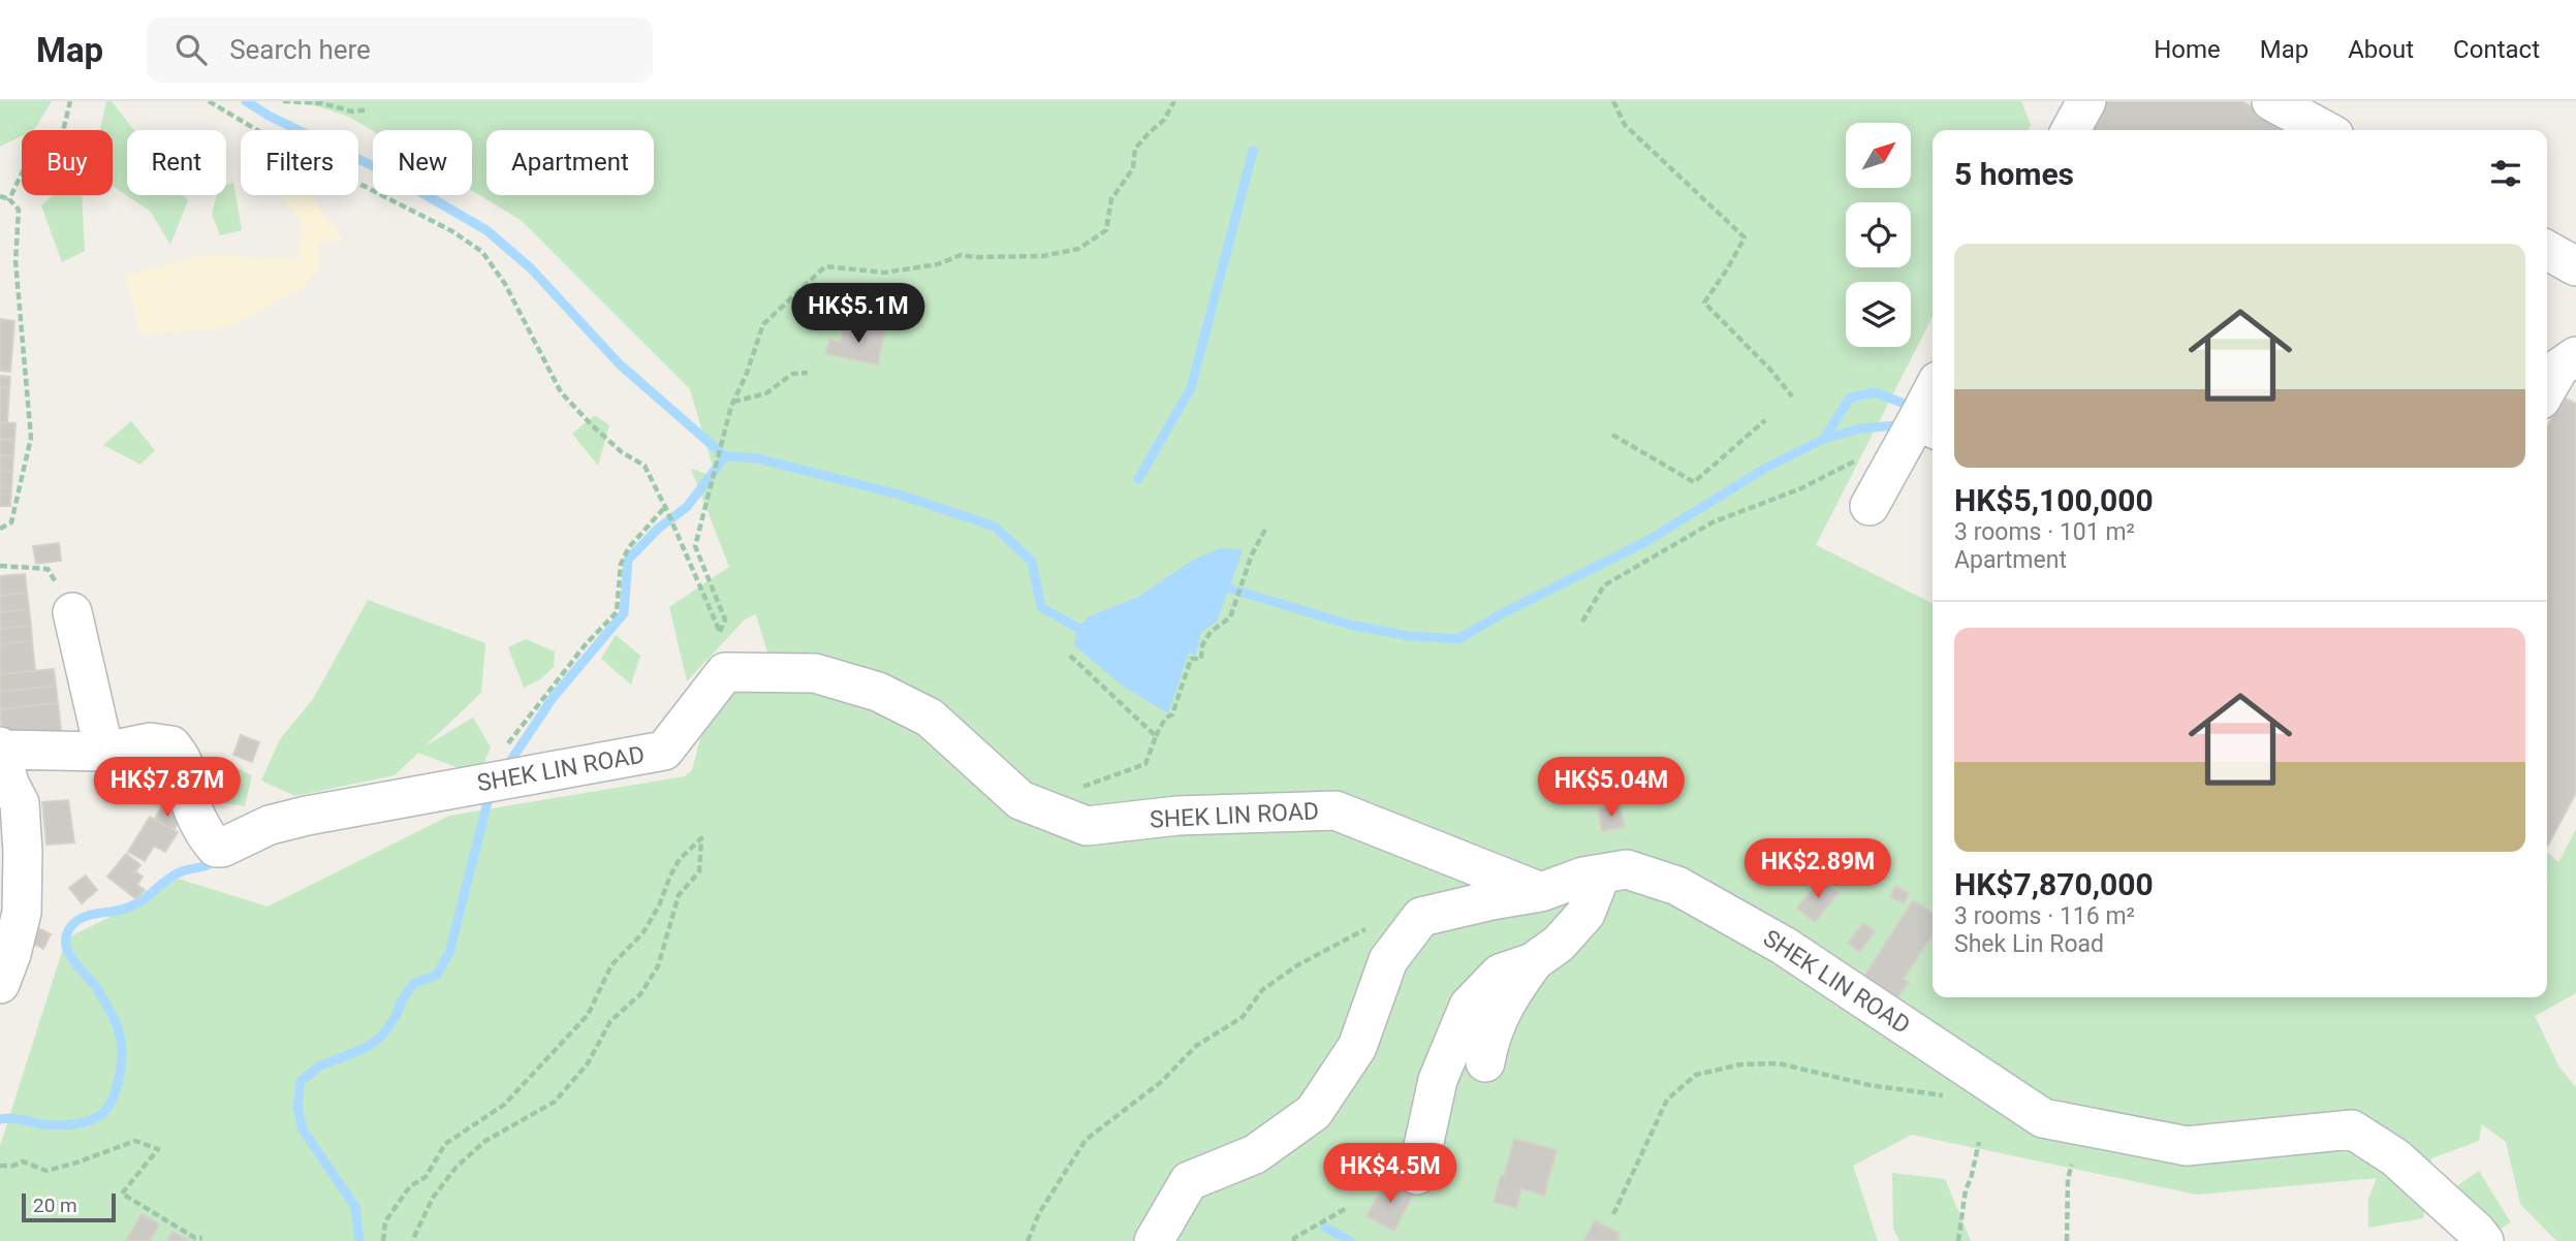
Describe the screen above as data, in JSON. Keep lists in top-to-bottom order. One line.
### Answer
{"streets":{"street":["SHEK LIN ROAD"]},"scale_bar":"20 m","north":"top right","page":{"header":"Map","search":"Search here","nav":["Home","Map","About","Contact"],"chip":["Buy","Rent","Filters","New","Apartment"],"heading":"5 homes","list":[{"name":"HK$5,100,000","note":"3 rooms · 101 m² · Apartment"},{"name":"HK$7,870,000","note":"3 rooms · 116 m² · Shek Lin Road"}],"price":["HK$5.1M","HK$7.87M","HK$5.04M","HK$2.89M","HK$4.5M"],"scale":"20 m"}}
